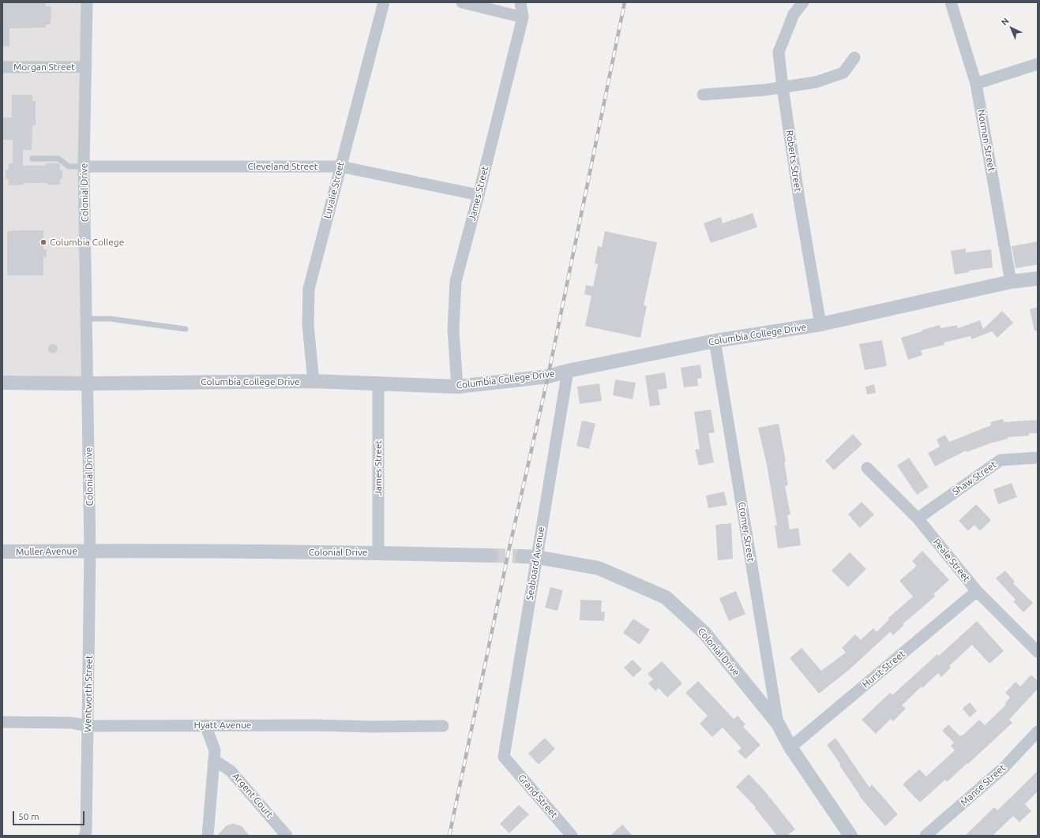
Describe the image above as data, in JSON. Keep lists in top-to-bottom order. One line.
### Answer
{"streets":{"street":["Morgan Street","Norman Street","Roberts Street","Cleveland Street","Luvalie Street","Colonial Drive","James Street","Columbia College Drive","Shaw Street","Cromer Street","Muller Avenue","Peale Street","Seaboard Avenue","Hurst Street","Wentworth Street","Hyatt Avenue","Manse Street","Argent Court","Grand Street"]},"crossings":[["Morgan Street","Colonial Drive"],["Norman Street","Columbia College Drive"],["Roberts Street","Columbia College Drive"],["Cleveland Street","Luvalie Street"],["Cleveland Street","Colonial Drive"],["Cleveland Street","James Street"],["Luvalie Street","Columbia College Drive"],["Colonial Drive","James Street"],["Colonial Drive","Columbia College Drive"],["Colonial Drive","Cromer Street"],["Colonial Drive","Muller Avenue"],["Colonial Drive","Seaboard Avenue"],["Colonial Drive","Hurst Street"],["Colonial Drive","Wentworth Street"],["James Street","Columbia College Drive"],["Columbia College Drive","Cromer Street"],["Columbia College Drive","Seaboard Avenue"],["Shaw Street","Peale Street"],["Muller Avenue","Wentworth Street"],["Peale Street","Hurst Street"],["Seaboard Avenue","Grand Street"],["Wentworth Street","Hyatt Avenue"]],"places":["Columbia College"],"scale_bar":"50 m","north":"top left"}
